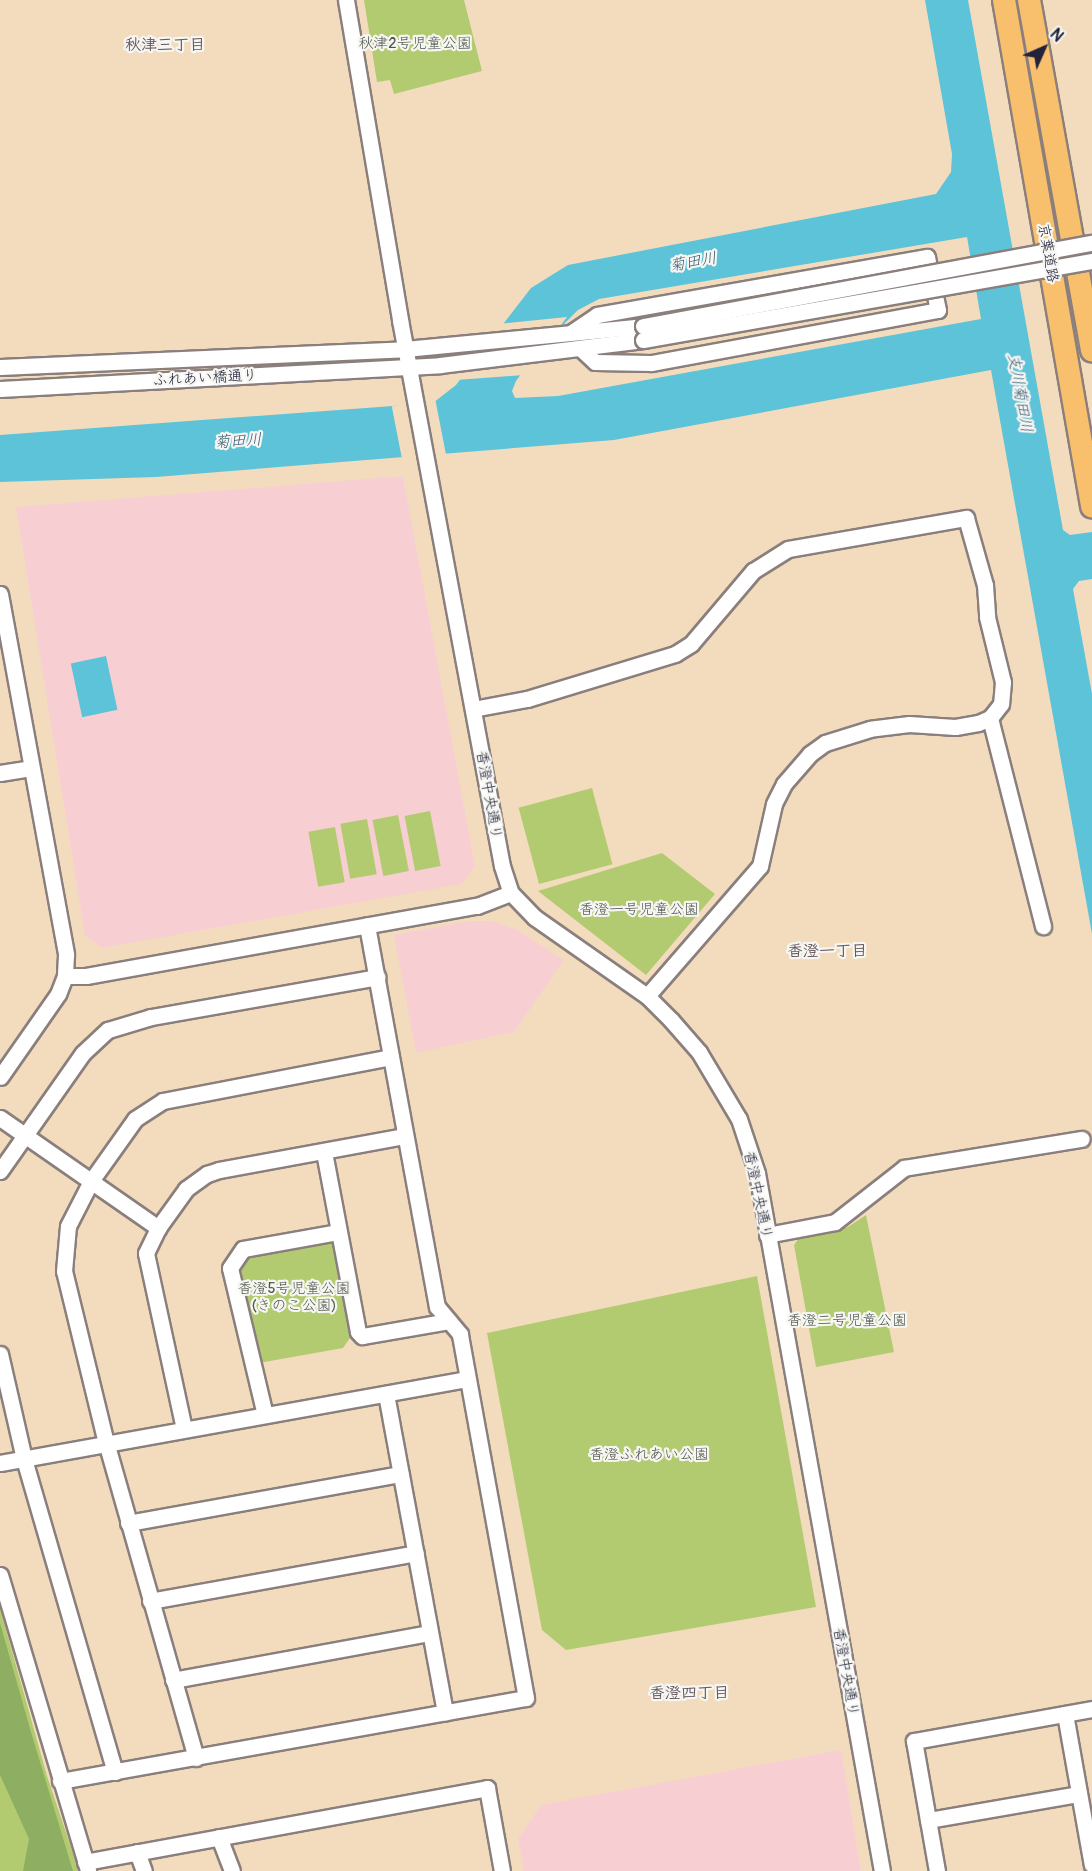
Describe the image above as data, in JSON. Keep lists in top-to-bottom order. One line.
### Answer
{"streets":{"highway":["京葉道路"],"street":["ふれあい橋通り","香澄中央通り"]},"crossings":[["ふれあい橋通り","香澄中央通り"]],"districts":["秋津三丁目","香澄一丁目","香澄四丁目"],"water":["菊田川","支川菊田川"],"parks":["秋津2号児童公園","香澄一号児童公園","香澄5号児童公園 (きのこ公園)","香澄二号児童公園","香澄ふれあい公園"],"north":"top right"}
